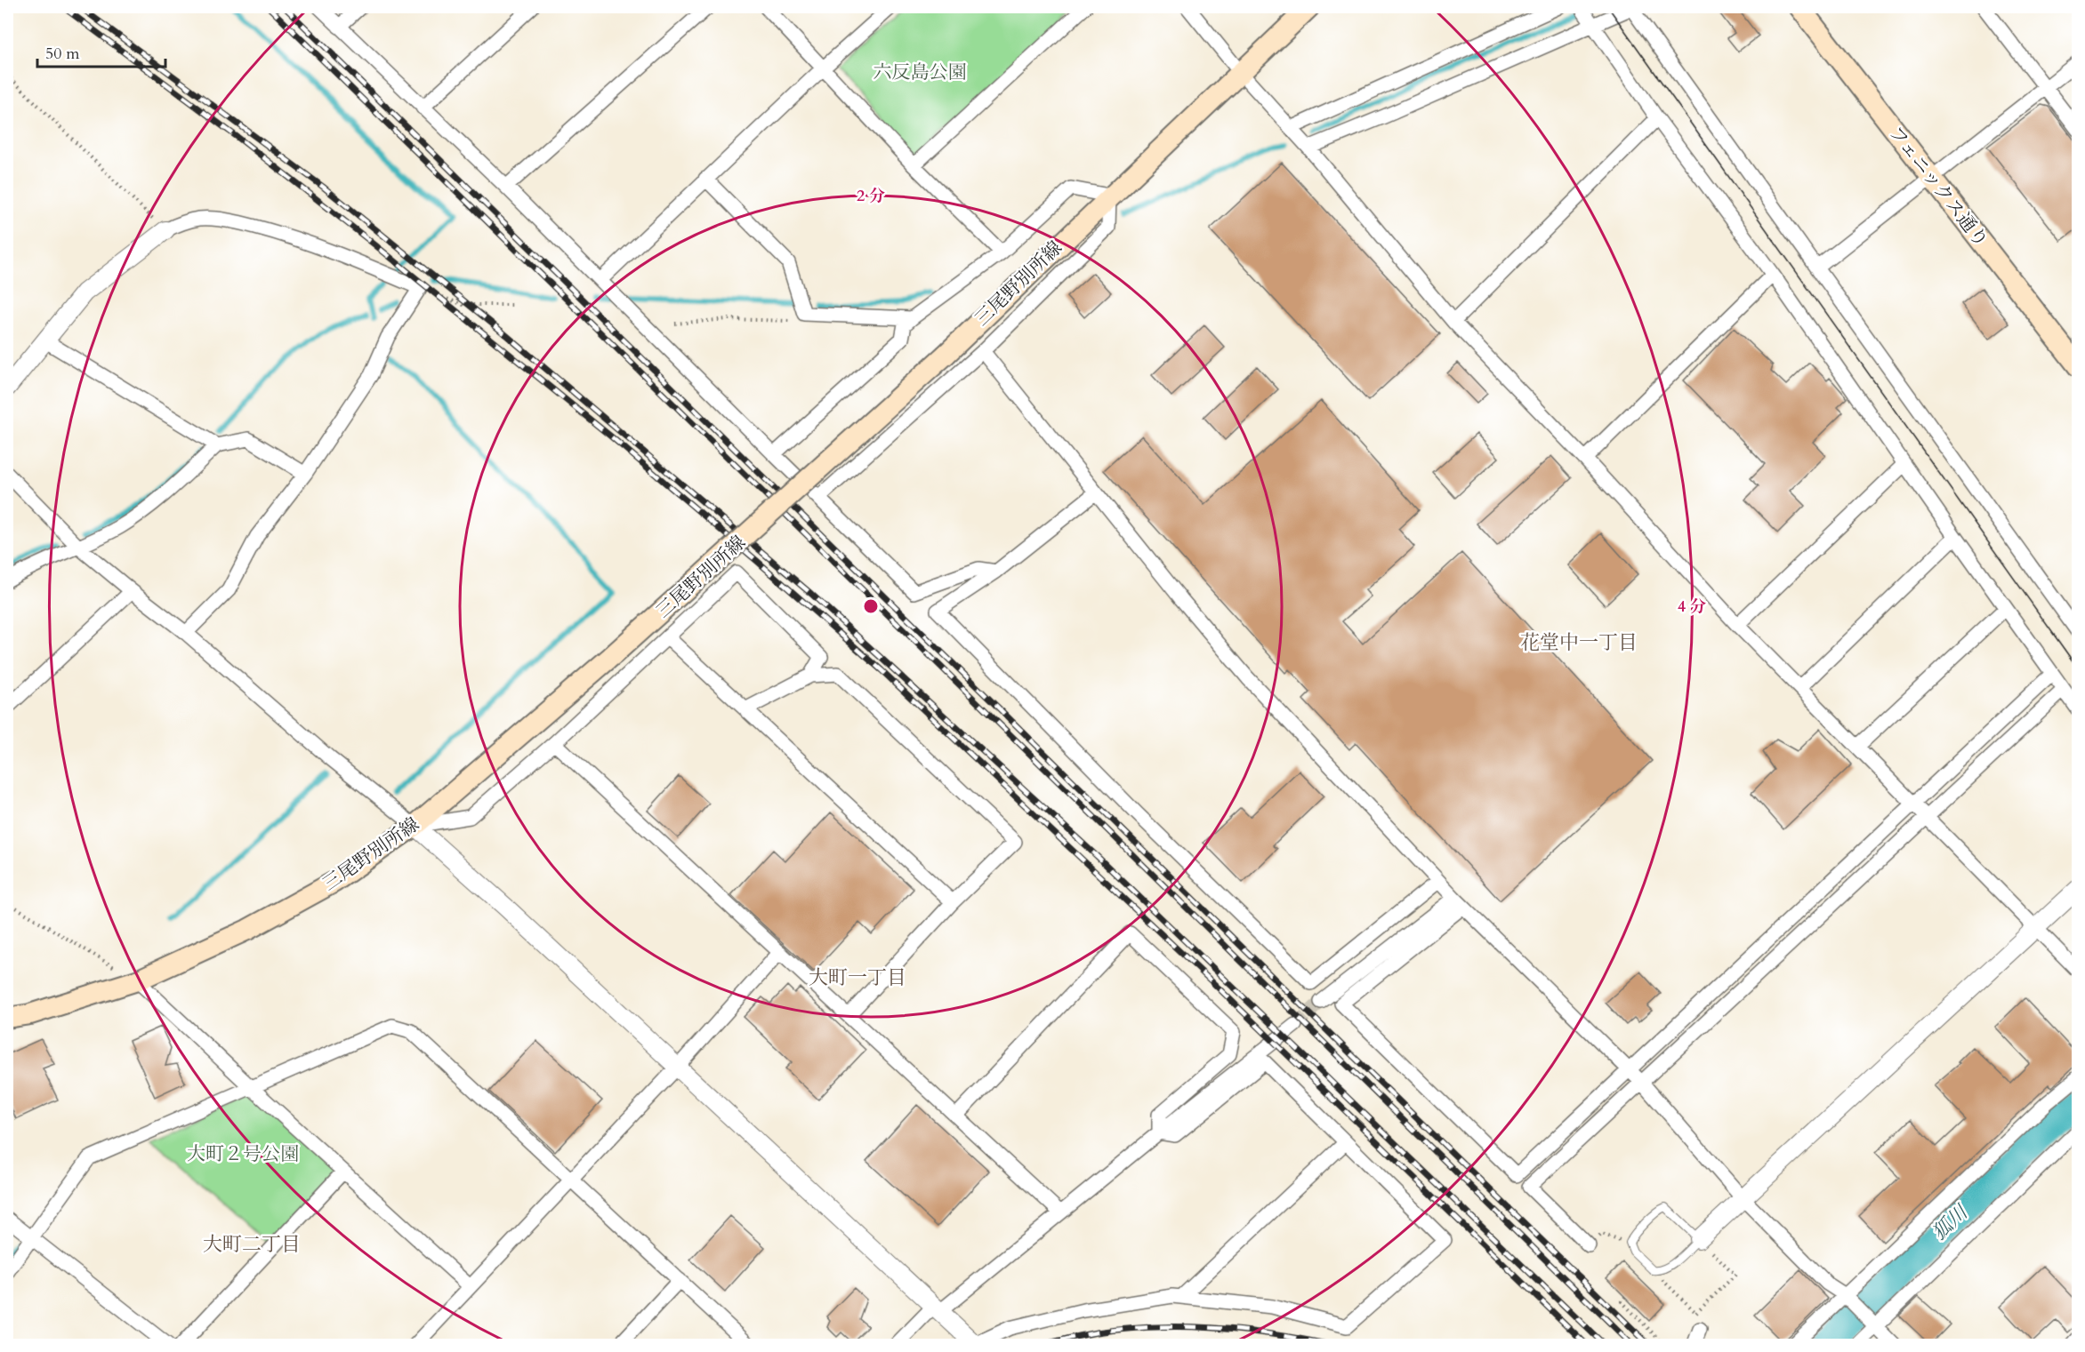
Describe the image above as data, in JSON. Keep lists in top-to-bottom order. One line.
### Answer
{"streets":{"main road":["フェニックス通り","三尾野別所線"]},"districts":["花堂中一丁目","大町一丁目","大町二丁目"],"water":["狐川"],"parks":["六反島公園","大町２号公園"],"scale_bar":"50 m","rings":["2 分","4 分"]}
